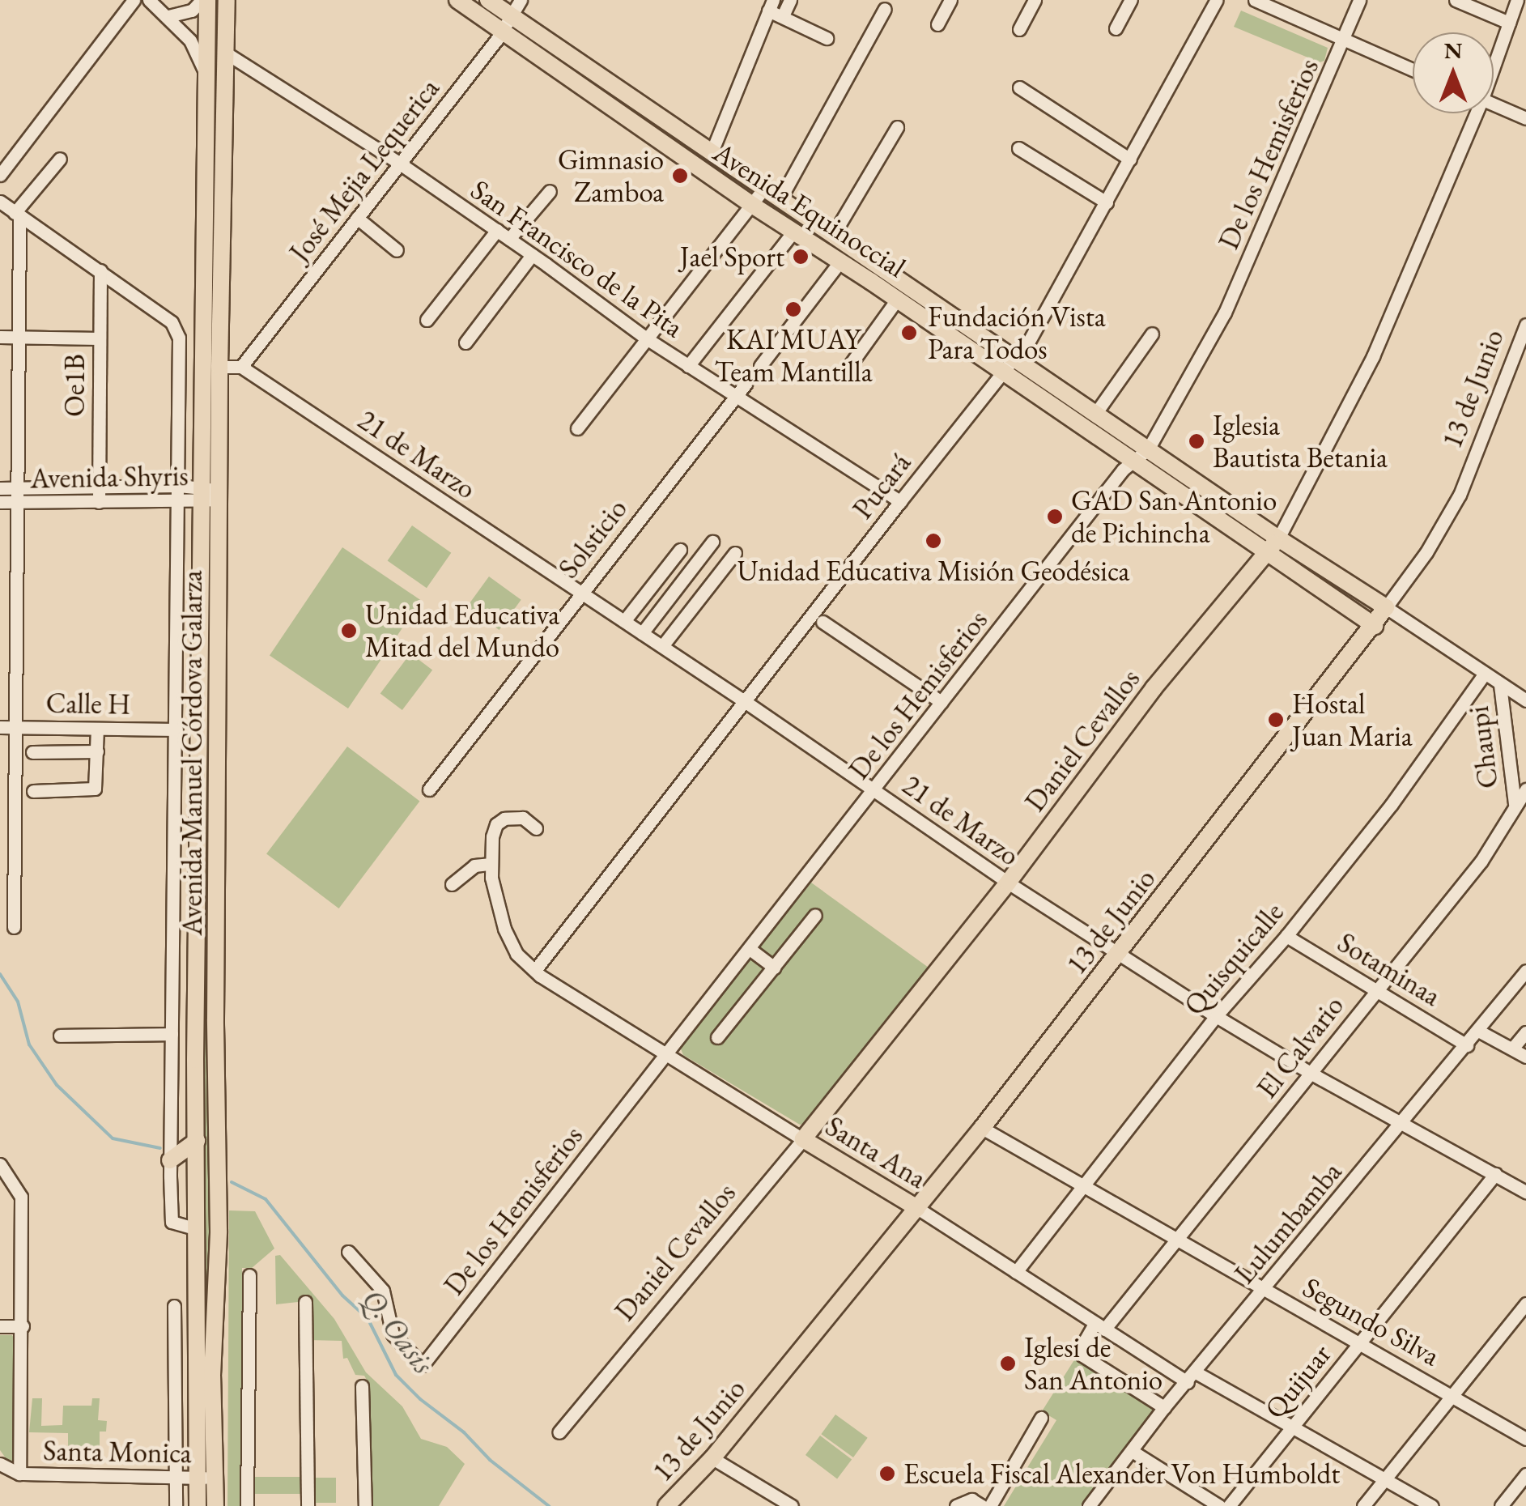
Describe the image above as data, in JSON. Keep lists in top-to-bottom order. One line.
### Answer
{"streets":{"main road":["Avenida Equinoccial","13 de Junio","Daniel Cevallos","Avenida Manuel Córdova Galarza","Santa Ana"],"street":["De los Hemisferios","José Mejia Lequerica","San Francisco de la Pita","Oe1B","21 de Marzo","Avenida Shyris","Pucará","Solsticio","Calle H","Chaupi","Quisquicalle","Sotaminaa","El Calvario","Lulumbamba","Segundo Silva","Quijuar","Santa Monica"]},"crossings":[["De los Hemisferios","Avenida Equinoccial"],["De los Hemisferios","21 de Marzo"],["De los Hemisferios","Santa Ana"],["José Mejia Lequerica","Avenida Equinoccial"],["José Mejia Lequerica","San Francisco de la Pita"],["José Mejia Lequerica","21 de Marzo"],["Avenida Equinoccial","13 de Junio"],["Avenida Equinoccial","Pucará"],["Avenida Equinoccial","Daniel Cevallos"],["San Francisco de la Pita","Pucará"],["San Francisco de la Pita","Solsticio"],["San Francisco de la Pita","Avenida Manuel Córdova Galarza"],["Oe1B","Avenida Shyris"],["13 de Junio","21 de Marzo"],["13 de Junio","Santa Ana"],["13 de Junio","Segundo Silva"],["21 de Marzo","Pucará"],["21 de Marzo","Solsticio"],["21 de Marzo","Daniel Cevallos"],["21 de Marzo","Quisquicalle"],["21 de Marzo","El Calvario"],["21 de Marzo","Lulumbamba"],["21 de Marzo","Quijuar"],["Avenida Shyris","Avenida Manuel Córdova Galarza"],["Pucará","Santa Ana"],["Daniel Cevallos","Santa Ana"],["Chaupi","El Calvario"],["Avenida Manuel Córdova Galarza","Santa Monica"],["Quisquicalle","Sotaminaa"],["Quisquicalle","Santa Ana"],["Quisquicalle","Segundo Silva"],["Sotaminaa","El Calvario"],["Sotaminaa","Lulumbamba"],["El Calvario","Santa Ana"],["El Calvario","Lulumbamba"],["El Calvario","Segundo Silva"],["Santa Ana","Lulumbamba"],["Santa Ana","Quijuar"],["Lulumbamba","Segundo Silva"],["Segundo Silva","Quijuar"]],"water":["Q. Oasis"],"places":["Gimnasio Zamboa","Jael Sport","KAI MUAY Team Mantilla","Fundación Vista Para Todos","Iglesia Bautista Betania","GAD San Antonio de Pichincha","Unidad Educativa Misión Geodésica","Unidad Educativa Mitad del Mundo","Hostal Juan Maria","Iglesi de San Antonio","Escuela Fiscal Alexander Von Humboldt"],"north":"top"}
